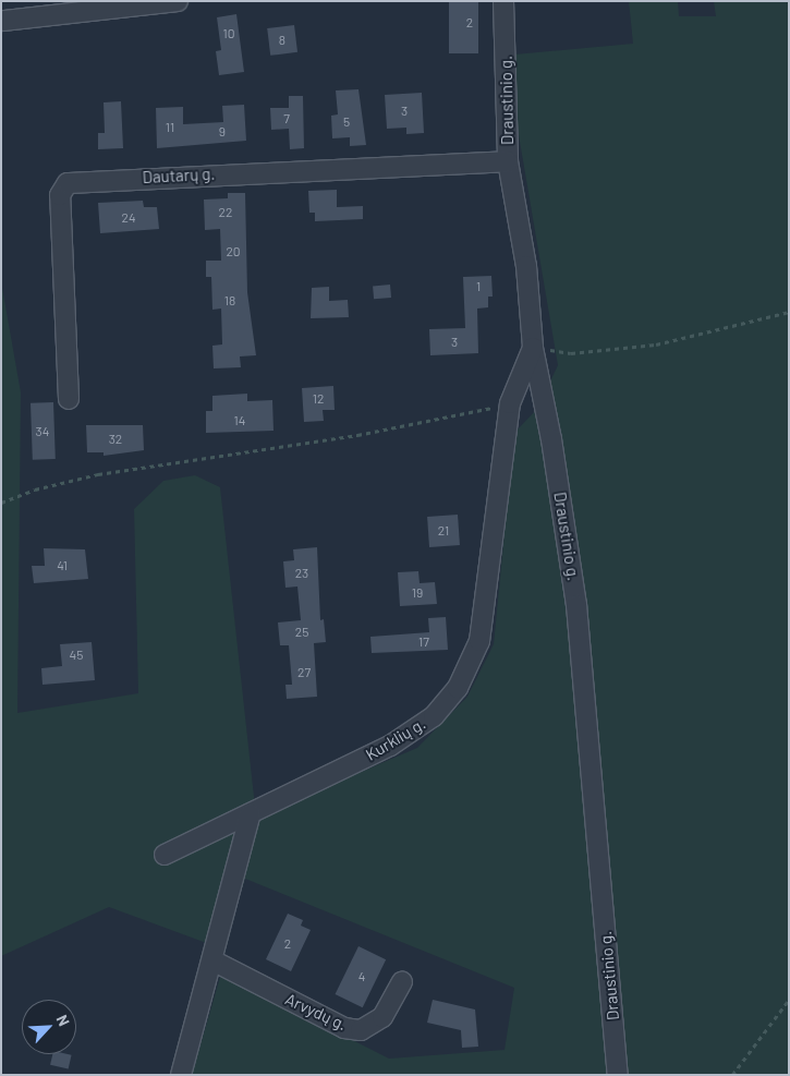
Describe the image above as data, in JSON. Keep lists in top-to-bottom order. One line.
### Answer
{"streets":{"street":["Draustinio g.","Dautarų g.","Kurklių g.","Arvydų g."]},"crossings":[["Draustinio g.","Dautarų g."],["Draustinio g.","Kurklių g."]],"house_numbers":["2","10","8","3","7","5","11","9","22","24","20","1","18","3","12","14","34","32","21","41","23","19","25","17","45","27","2","4"],"north":"top right"}
